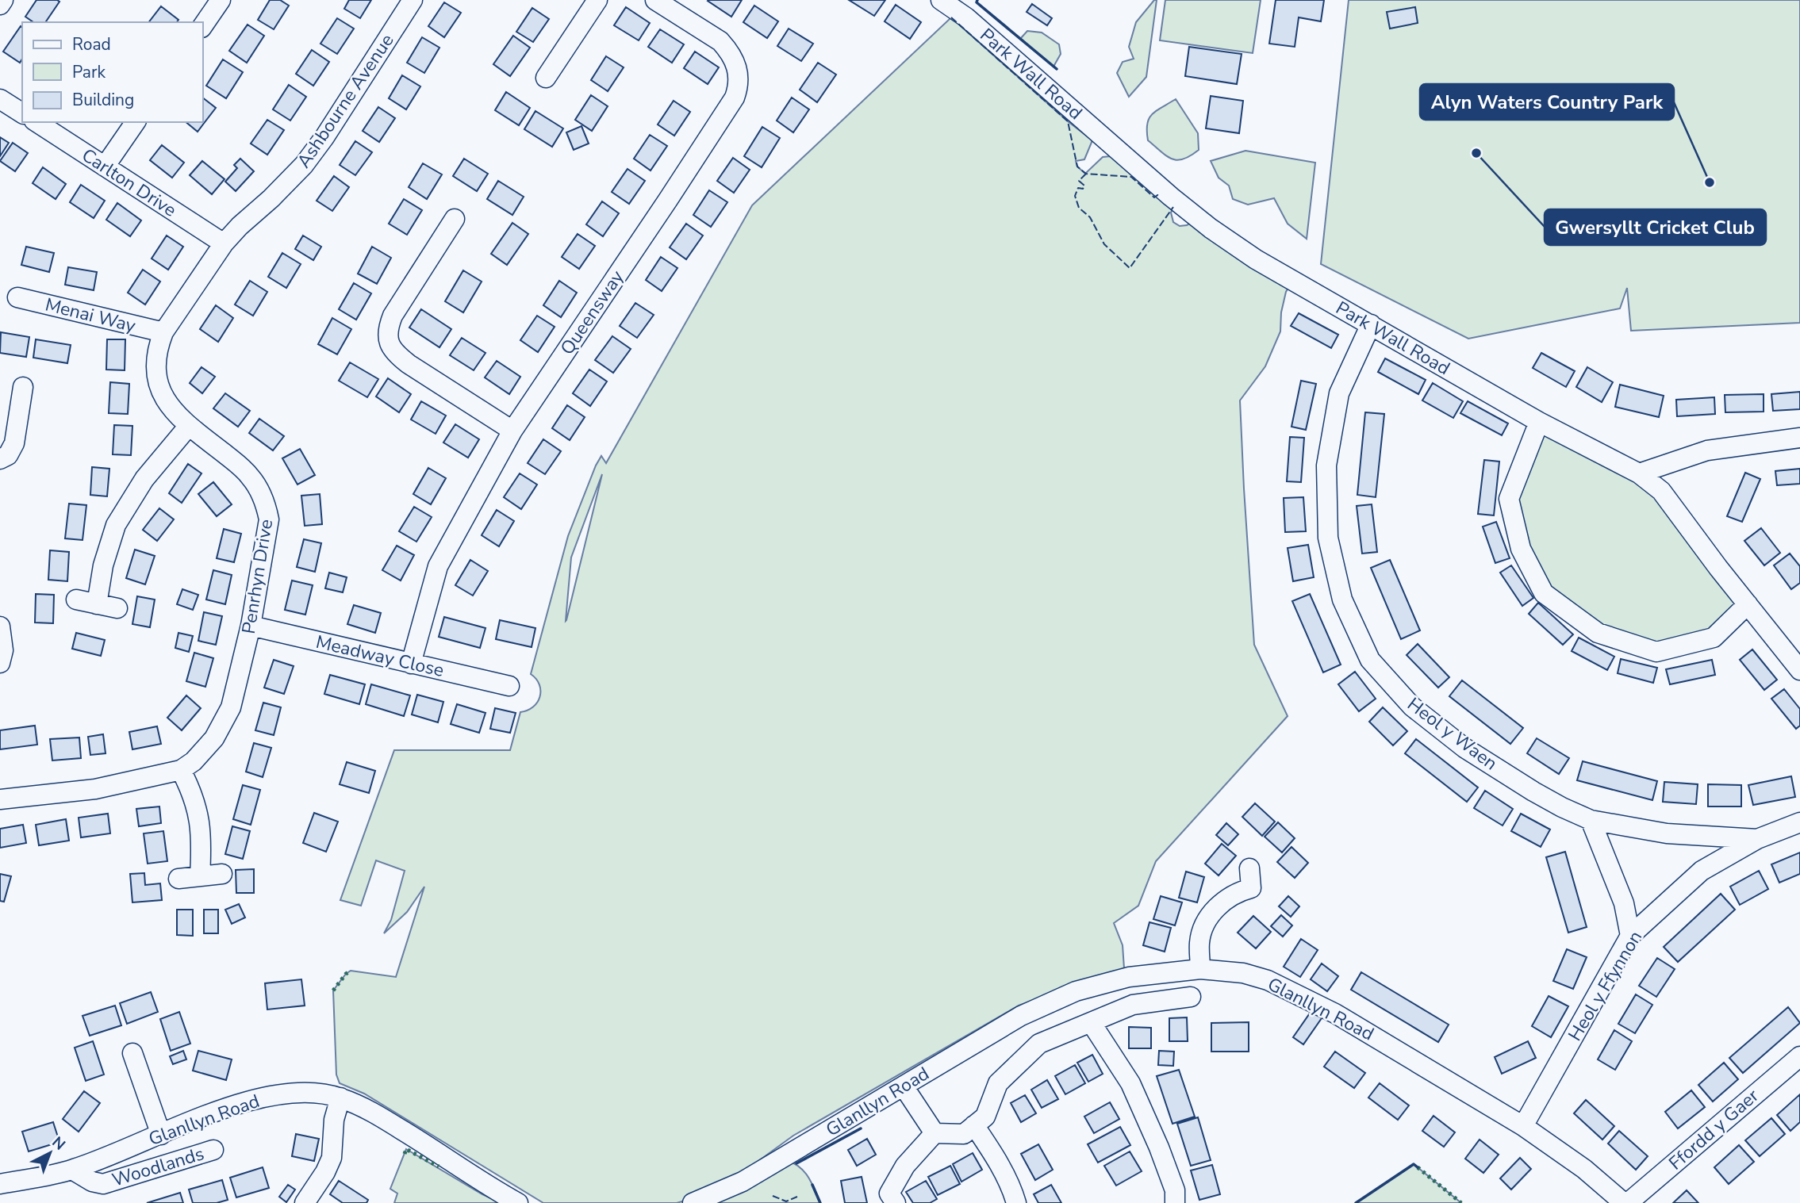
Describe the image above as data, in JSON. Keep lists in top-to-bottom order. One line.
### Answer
{"streets":{"street":["Park Wall Road","Ashbourne Avenue","Carlton Drive","Queensway","Menai Way","Penrhyn Drive","Meadway Close","Heol y Waen","Heol y Ffynnon","Glanllyn Road","Ffordd y Gaer","Woodlands"]},"crossings":[["Park Wall Road","Heol y Waen"],["Ashbourne Avenue","Carlton Drive"],["Ashbourne Avenue","Penrhyn Drive"],["Carlton Drive","Penrhyn Drive"],["Queensway","Meadway Close"],["Menai Way","Penrhyn Drive"],["Penrhyn Drive","Meadway Close"],["Heol y Waen","Heol y Ffynnon"],["Heol y Ffynnon","Glanllyn Road"],["Glanllyn Road","Ffordd y Gaer"],["Glanllyn Road","Woodlands"]],"places":["Gwersyllt Cricket Club","Alyn Waters Country Park"],"legend":["Road","Park","Building"],"north":"top right"}
